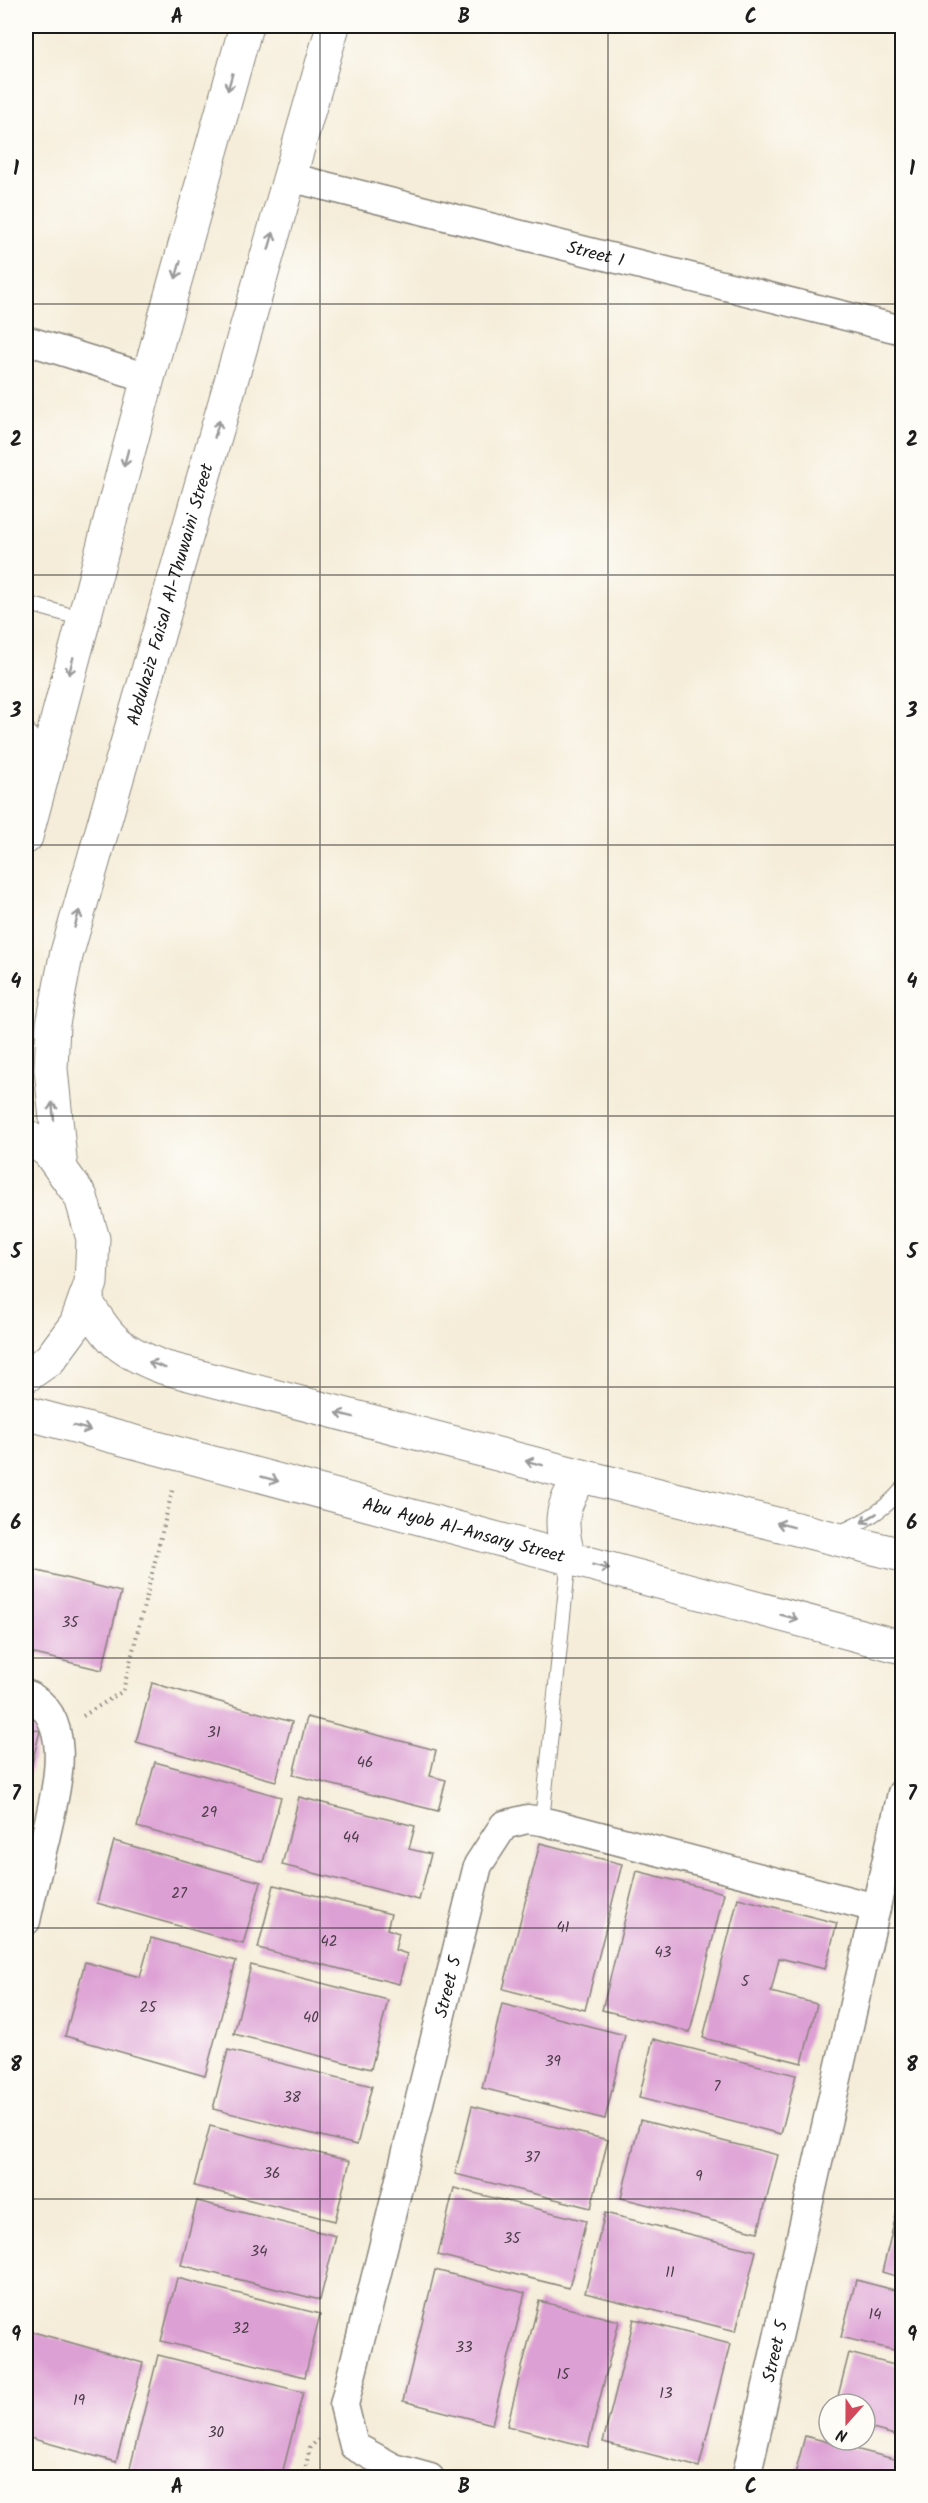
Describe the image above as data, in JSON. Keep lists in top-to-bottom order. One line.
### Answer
{"streets":{"street":["Street 1","Abdulaziz Faisal Al-Thuwaini Street","Abu Ayob Al-Ansary Street","Street 5"]},"crossings":[["Street 1","Abdulaziz Faisal Al-Thuwaini Street"]],"house_numbers":["35","31","46","29","44","27","41","42","43","5","25","40","39","7","38","37","36","9","35","34","11","14","32","33","15","13","19","30"],"north":"bottom","grid":{"columns":["A","B","C"],"rows":["1","2","3","4","5","6","7","8","9"]}}
